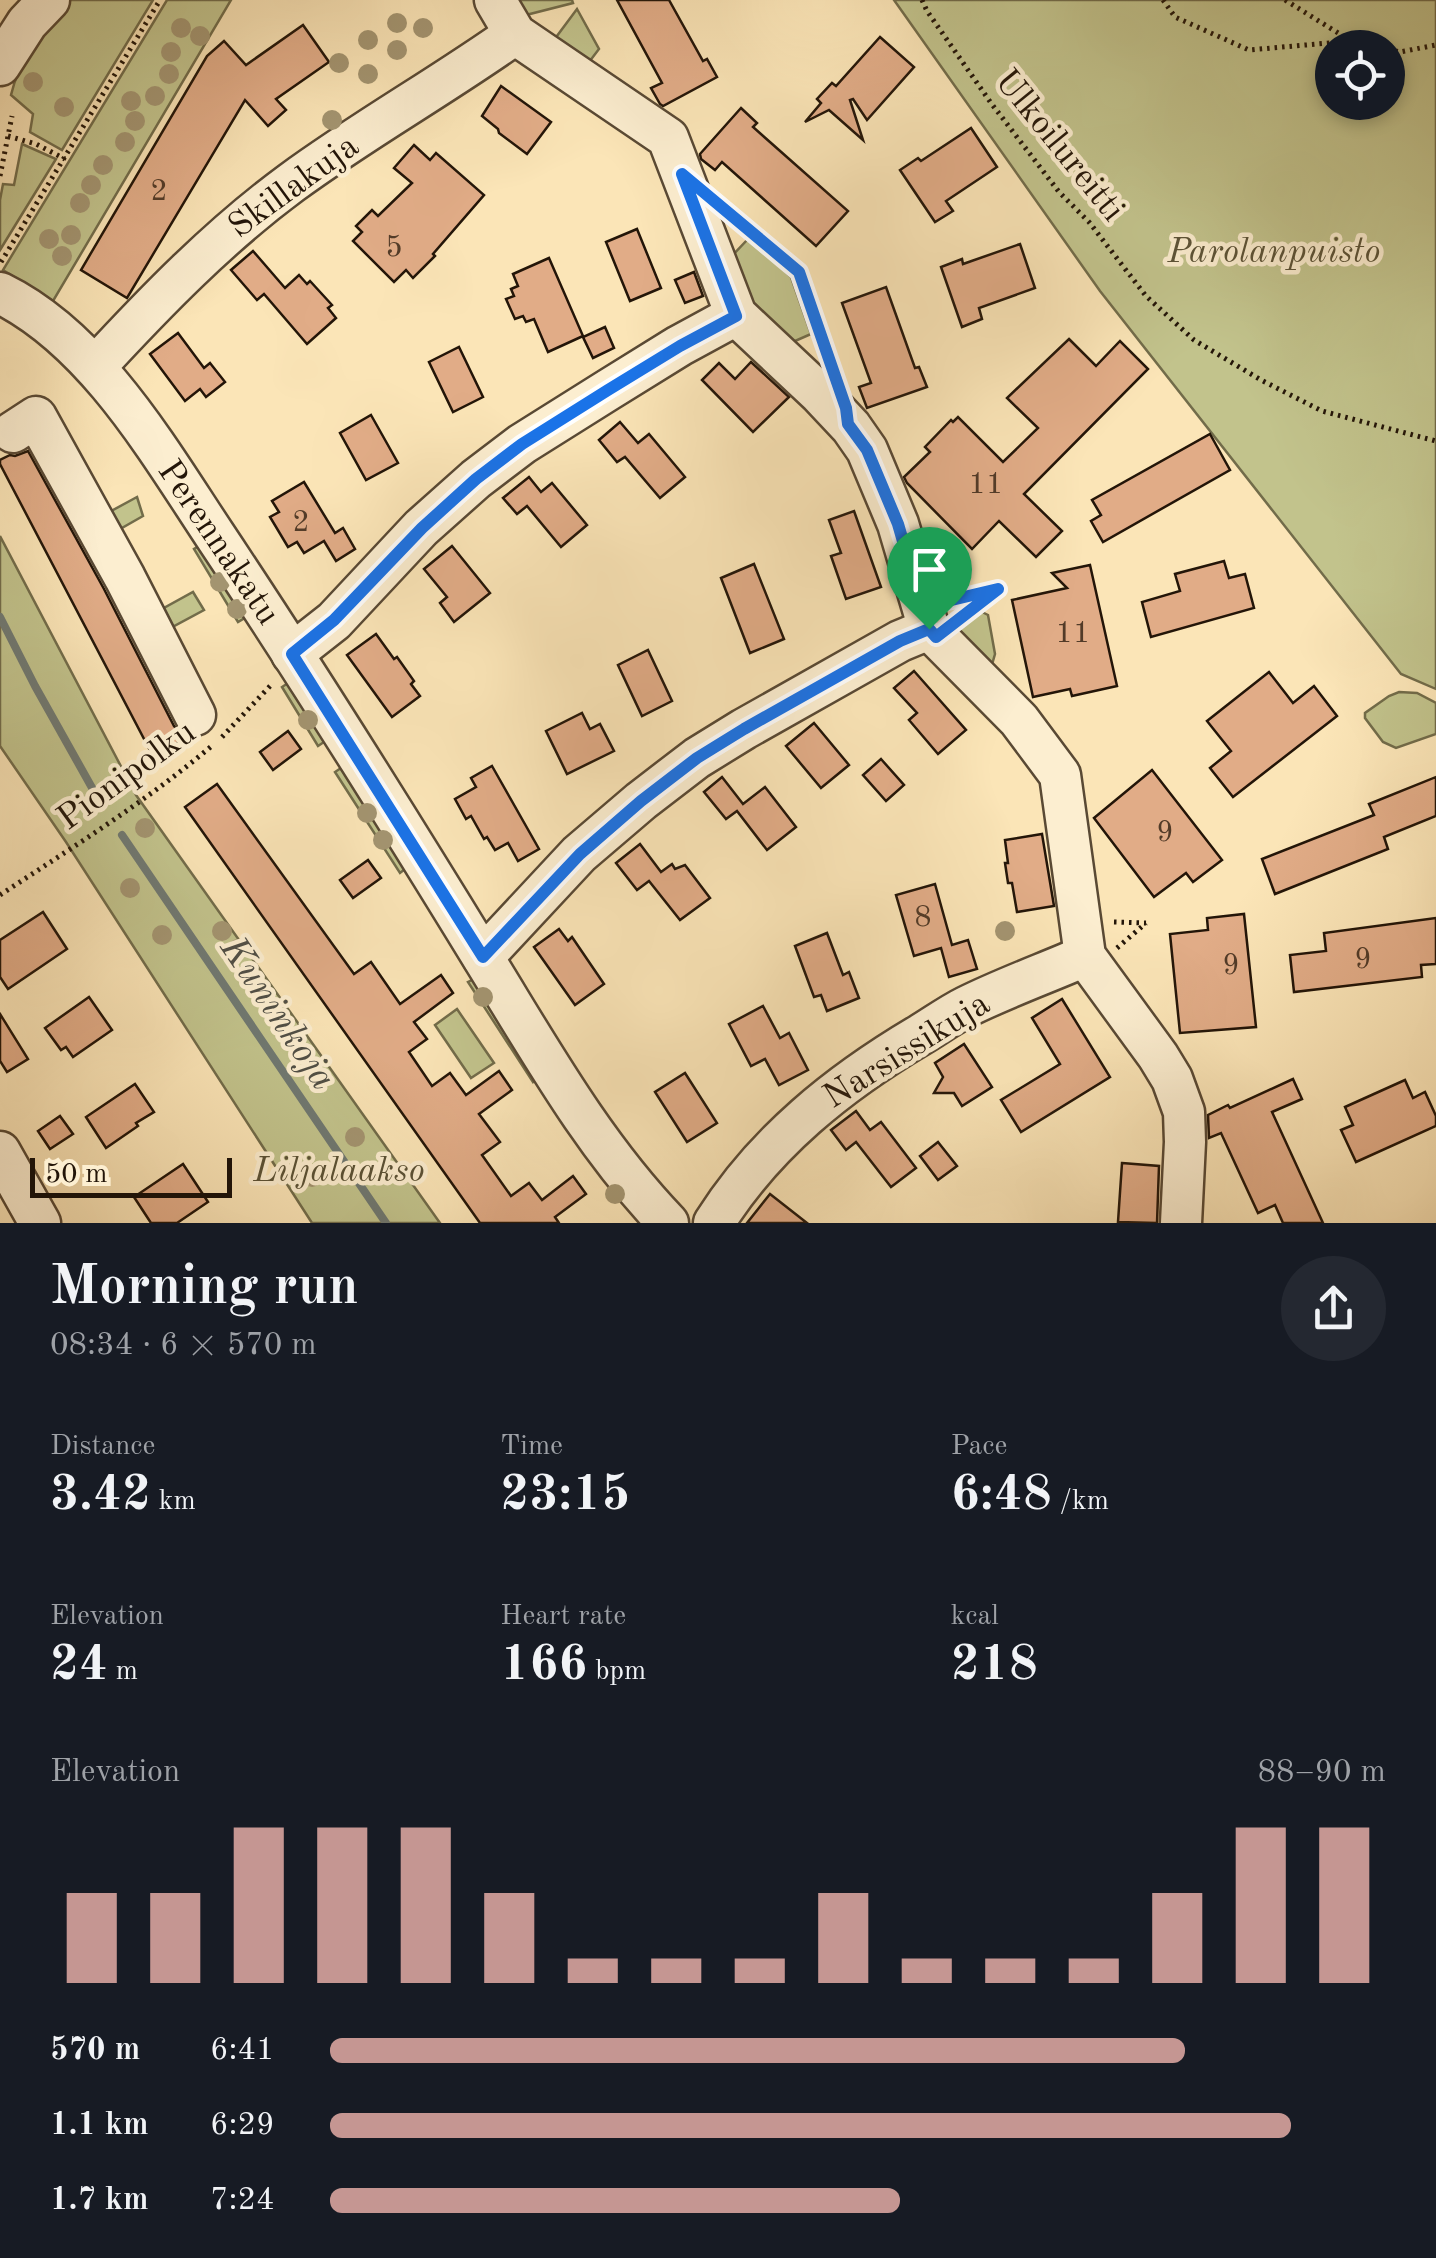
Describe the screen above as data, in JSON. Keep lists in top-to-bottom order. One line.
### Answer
{"streets":{"street":["Skillakuja","Perennakatu","Narsissikuja"],"path":["Ulkoilureitti","Pionipolku"]},"crossings":[["Skillakuja","Perennakatu"],["Perennakatu","Pionipolku"]],"water":["Kuninkoja"],"parks":["Parolanpuisto","Liljalaakso"],"house_numbers":["2","5","11","2","11","9","8","9","9"],"scale_bar":"50 m","page":{"scale":"50 m","heading":["Morning run","08:34 · 6 × 570 m"],"stats":[["Distance","3.42 km"],["Time","23:15"],["Pace","6:48 /km"],["Elevation","24 m"],["Heart rate","166 bpm"],["kcal","218"]],"chart":["Elevation","88–90 m"],"list":[{"name":"570 m","note":"6:41"},{"name":"1.1 km","note":"6:29"},{"name":"1.7 km","note":"7:24"}]}}
